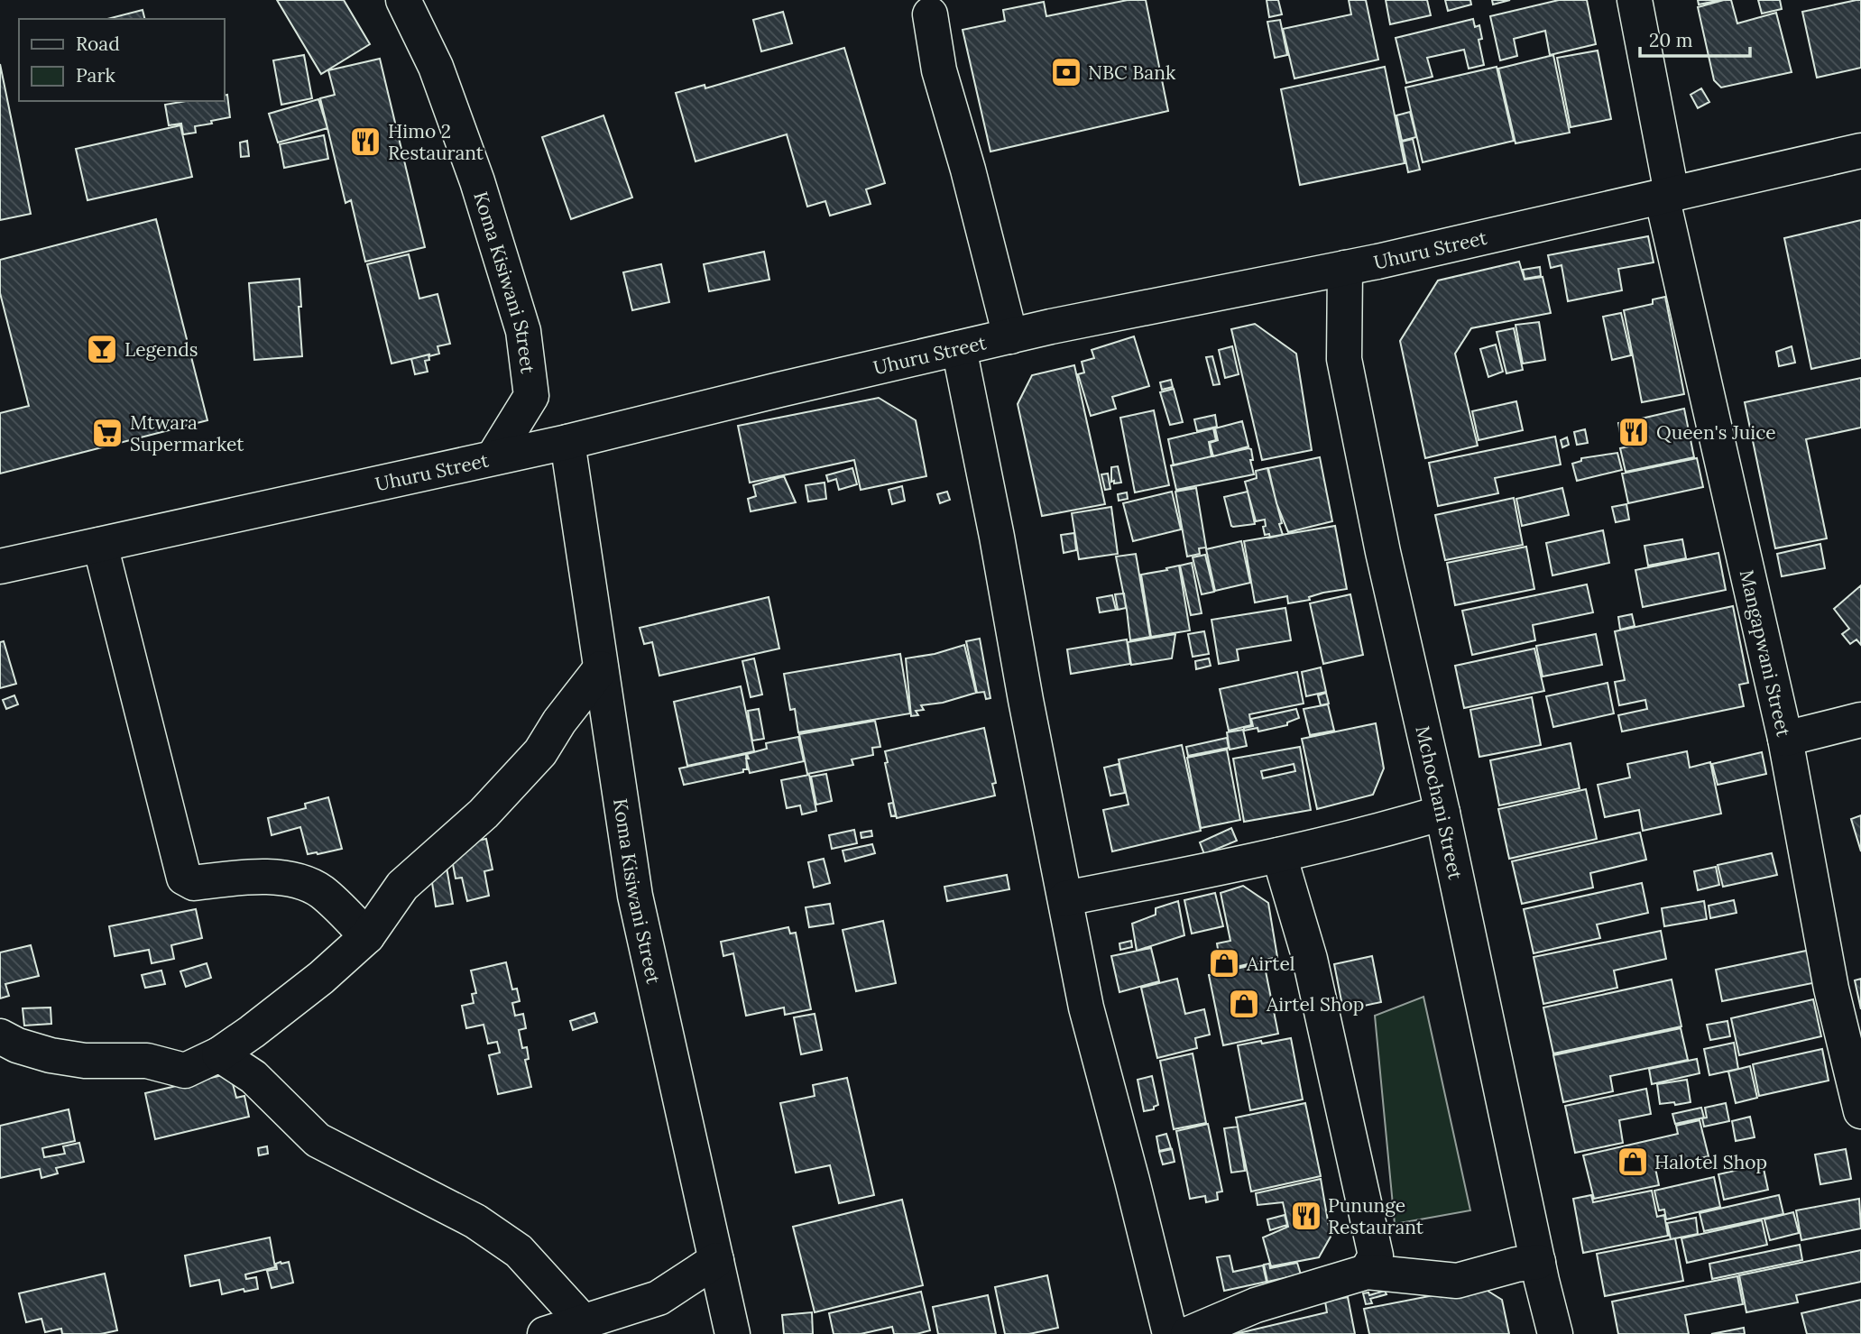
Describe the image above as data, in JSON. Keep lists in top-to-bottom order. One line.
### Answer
{"streets":{"street":["Uhuru Street","Koma Kisiwani Street","Mangapwani Street","Mchochani Street"]},"crossings":[["Uhuru Street","Koma Kisiwani Street"],["Uhuru Street","Mangapwani Street"],["Uhuru Street","Mchochani Street"]],"places":{"bank":["NBC Bank"],"restaurant":["Himo 2 Restaurant","Queen's Juice","Pununge Restaurant"],"bar":["Legends"],"supermarket":["Mtwara Supermarket"],"shop":["Airtel","Airtel Shop","Halotel Shop"]},"legend":["Road","Park"],"scale_bar":"20 m"}
